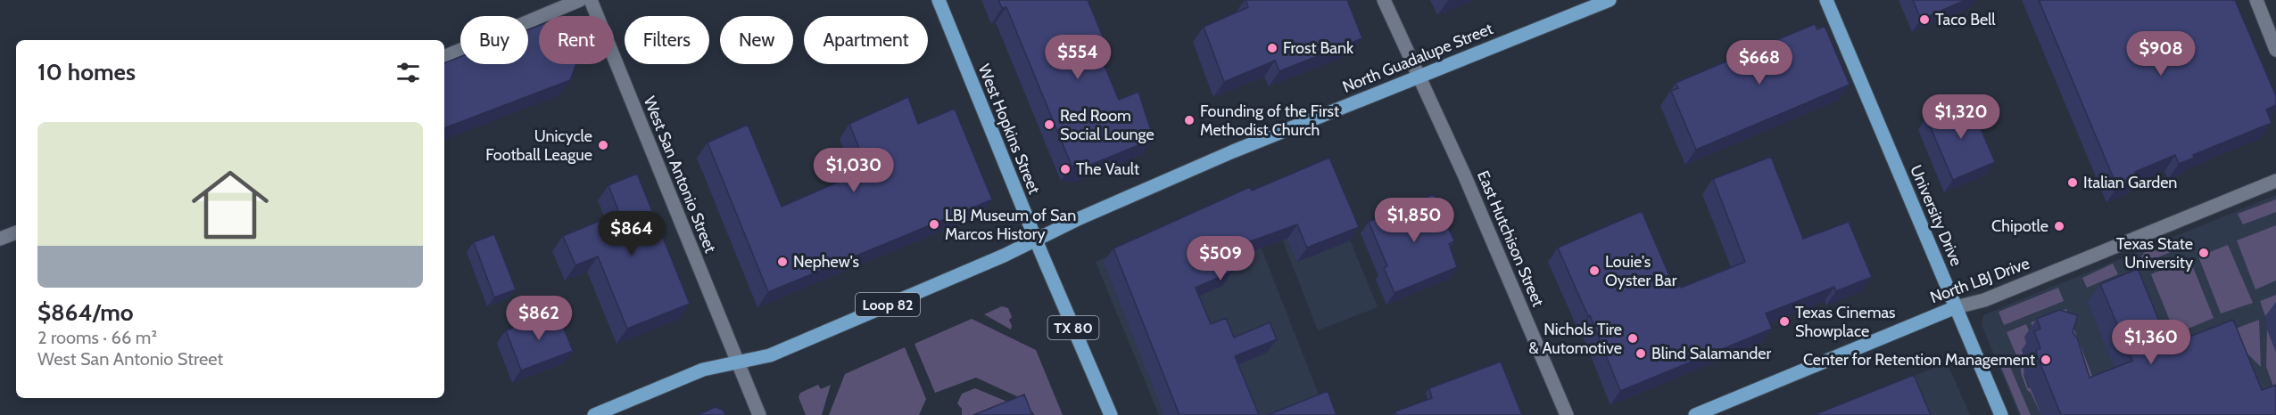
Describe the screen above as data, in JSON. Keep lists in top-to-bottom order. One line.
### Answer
{"streets":{"main road":["North Guadalupe Street","West Hopkins Street","University Drive","North LBJ Drive","Loop 82","TX 80"],"street":["West San Antonio Street","East Hutchison Street"]},"crossings":[["North Guadalupe Street","West Hopkins Street"],["North Guadalupe Street","West San Antonio Street"],["North Guadalupe Street","East Hutchison Street"],["North Guadalupe Street","Loop 82"],["North Guadalupe Street","TX 80"],["West Hopkins Street","TX 80"],["West San Antonio Street","Loop 82"],["University Drive","North LBJ Drive"]],"places":["Taco Bell","Frost Bank","Founding of the First Methodist Church","Red Room Social Lounge","Unicycle Football League","The Vault","Italian Garden","LBJ Museum of San Marcos History","Chipotle","Texas State University","Nephew's","Louie's Oyster Bar","Texas Cinemas Showplace","Nichols Tire & Automotive","Blind Salamander","Center for Retention Management"],"page":{"chip":["Buy","Rent","Filters","New","Apartment"],"price":["$908","$554","$668","$1,320","$1,030","$1,850","$864","$509","$862","$1,360"],"heading":"10 homes","list":[{"name":"$864/mo","note":"2 rooms · 66 m² · West San Antonio Street"}]}}
